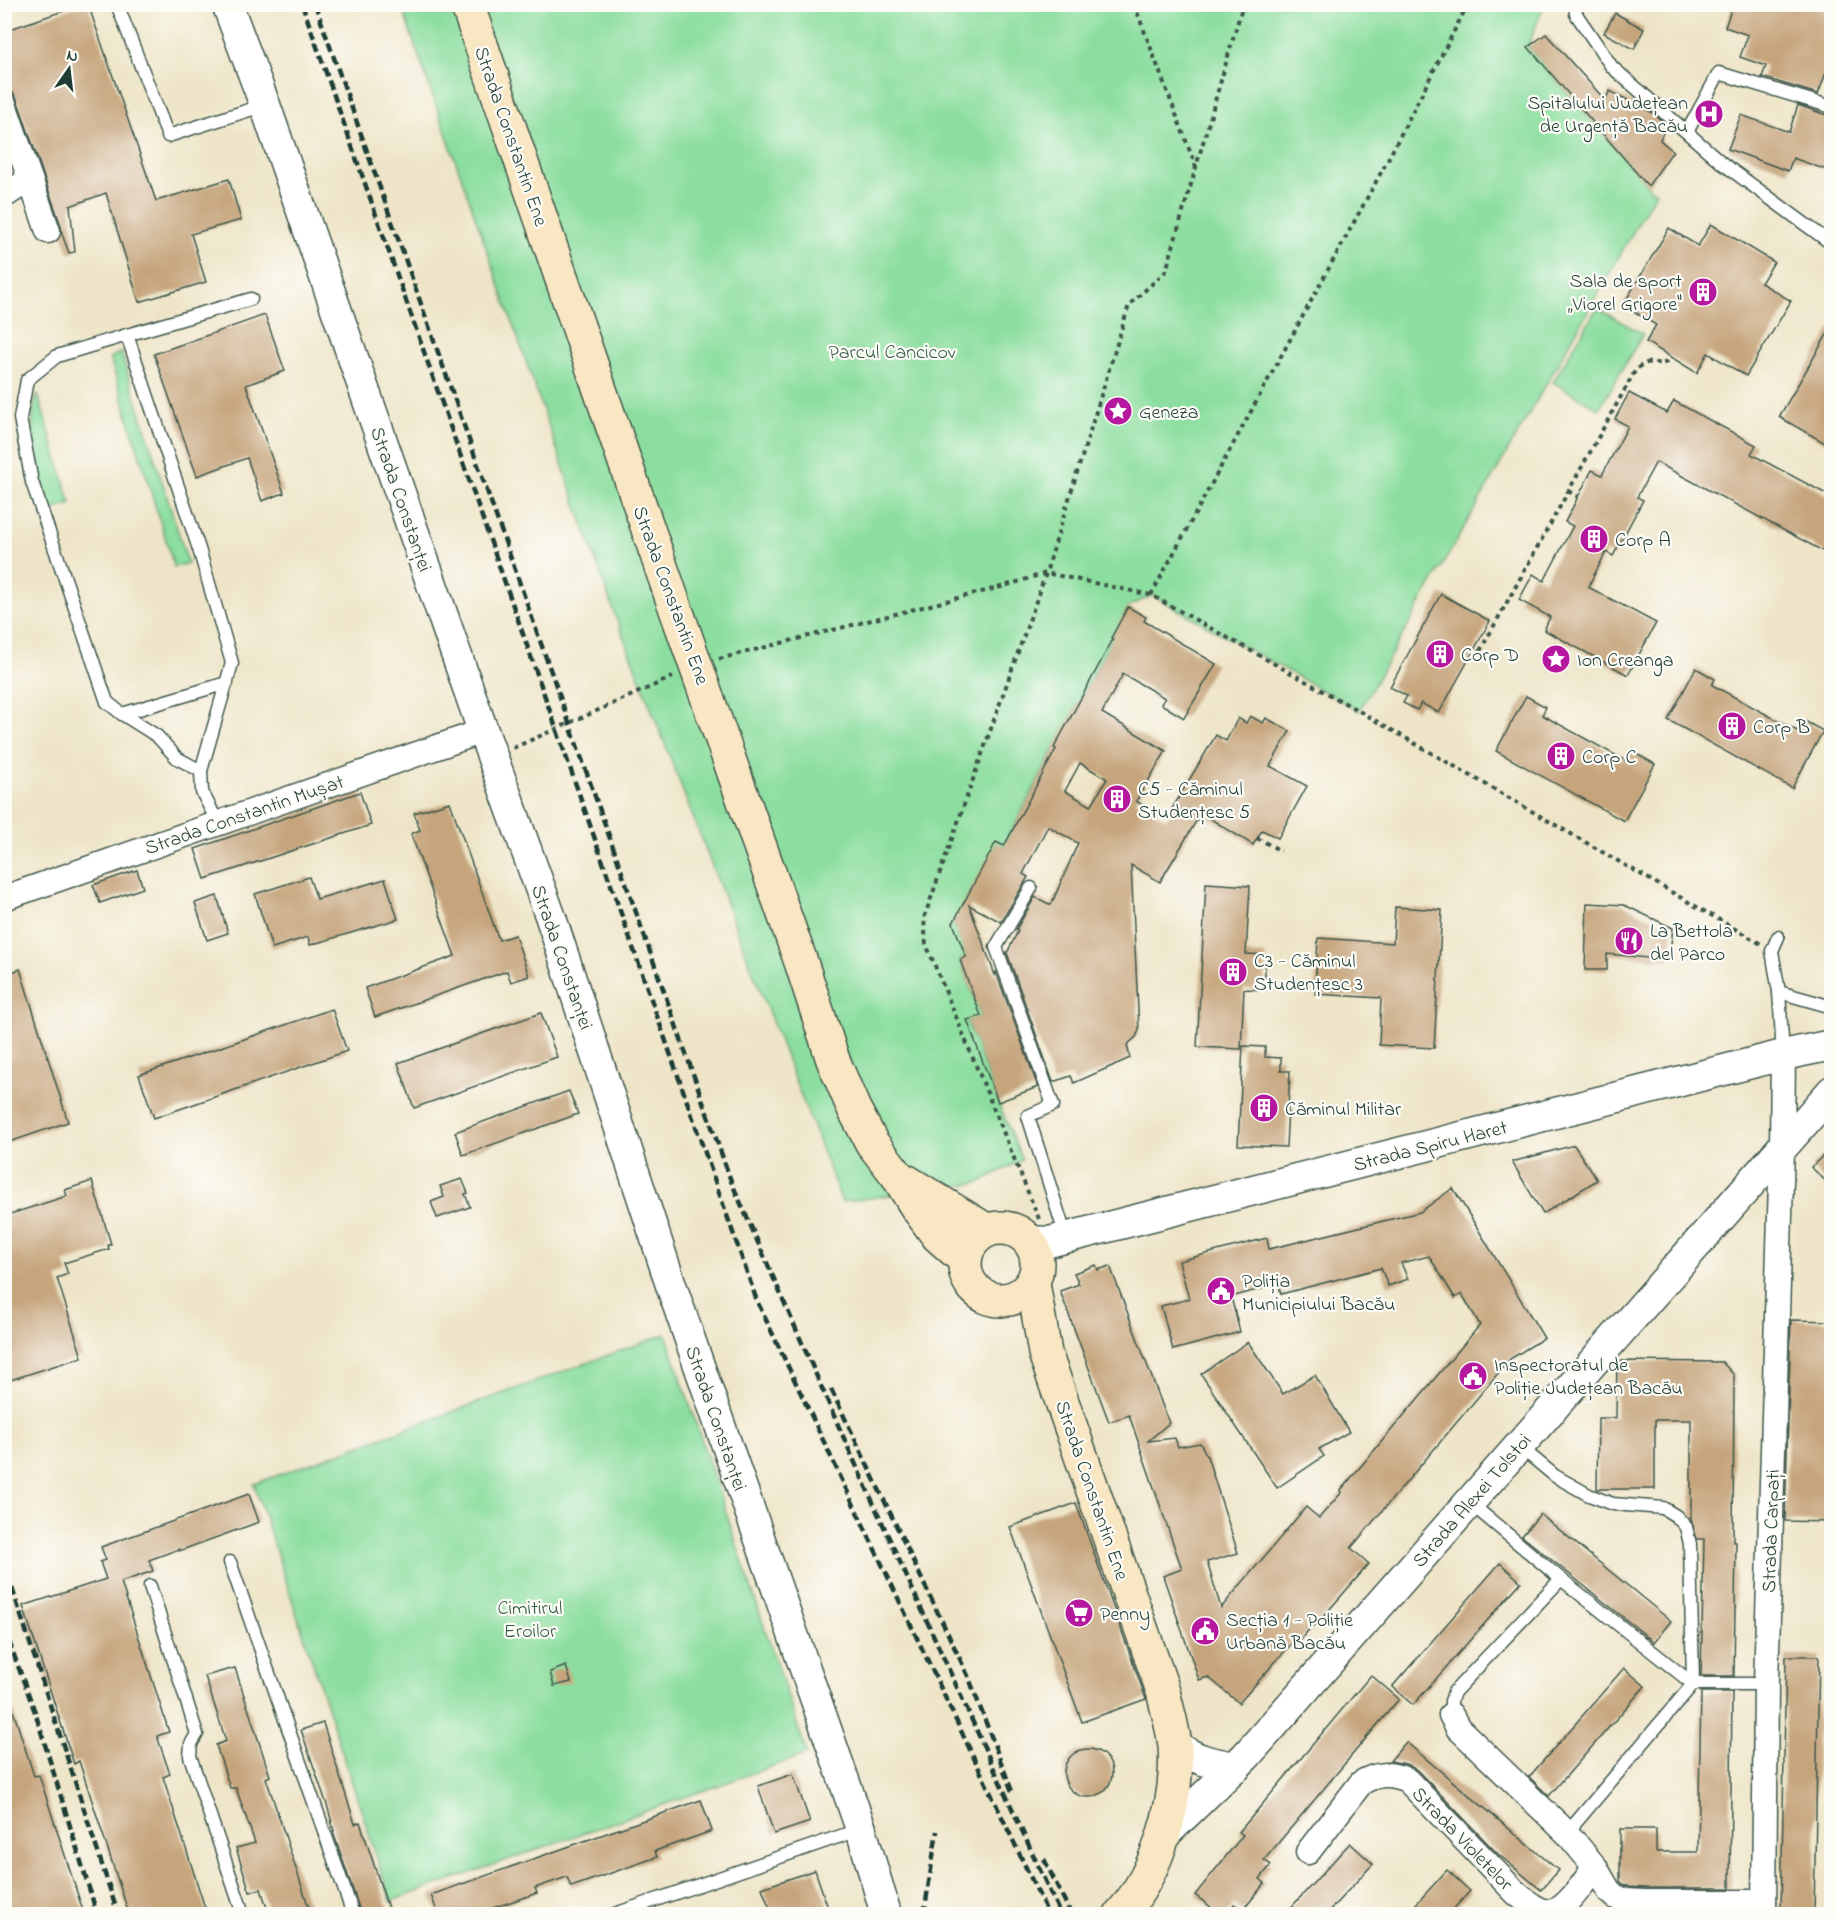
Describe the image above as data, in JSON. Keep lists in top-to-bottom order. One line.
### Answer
{"streets":{"main road":["Strada Constantin Ene","Strada Alexei Tolstoi"],"street":["Strada Constanței","Strada Constantin Mușat","Strada Spiru Haret","Strada Carpați","Strada Violetelor"]},"crossings":[["Strada Constantin Ene","Strada Spiru Haret"],["Strada Constantin Ene","Strada Alexei Tolstoi"],["Strada Constanței","Strada Constantin Mușat"],["Strada Spiru Haret","Strada Carpați"],["Strada Alexei Tolstoi","Strada Carpați"]],"parks":["Parcul Cancicov","Cimitirul Eroilor"],"places":{"hospital":["Spitalului Județean de Urgență Bacău"],"building":["Sala de sport „Viorel Grigore\"","Corp A","Corp D","Corp B","Corp C","C5 - Căminul Studențesc 5","C3 - Căminul Studențesc 3","Căminul Militar"],"place":["Geneza","Ion Creanga"],"restaurant":["La Bettola del Parco"],"public building":["Poliția Municipiului Bacău","Inspectoratul de Poliție Județean Bacău","Secția 1 - Poliție Urbană Bacău"],"supermarket":["Penny"]},"north":"top"}
